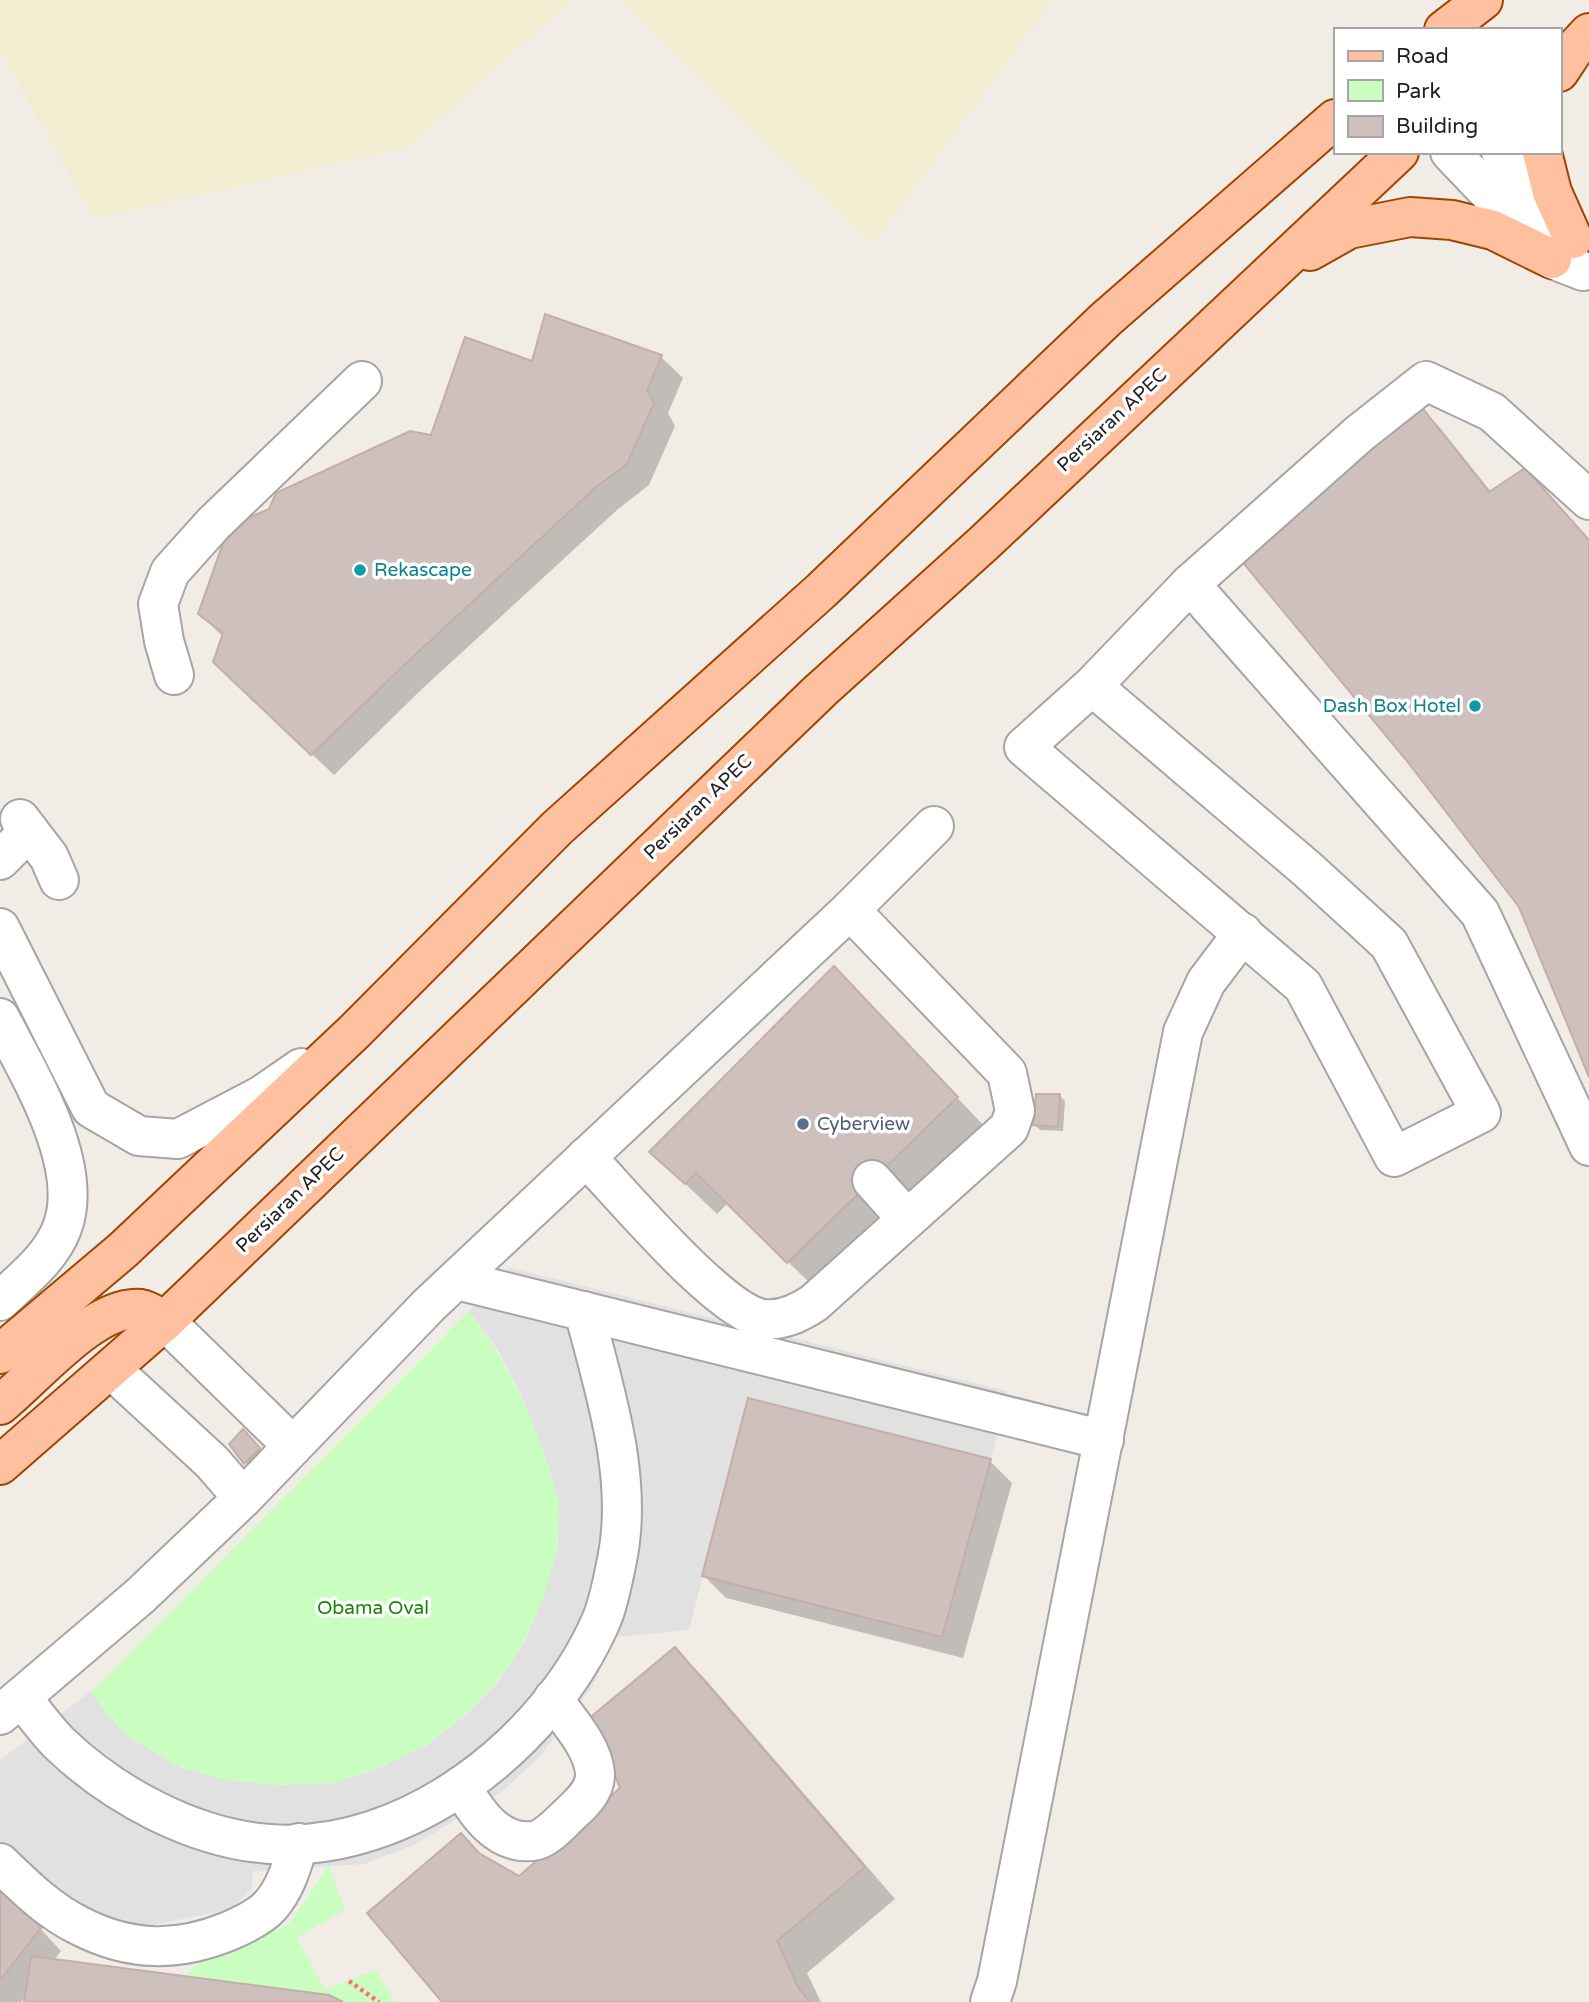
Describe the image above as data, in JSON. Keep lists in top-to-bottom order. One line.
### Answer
{"streets":{"main road":["Persiaran APEC"]},"parks":["Obama Oval"],"places":["Rekascape","Dash Box Hotel","Cyberview"],"legend":["Road","Park","Building"]}
